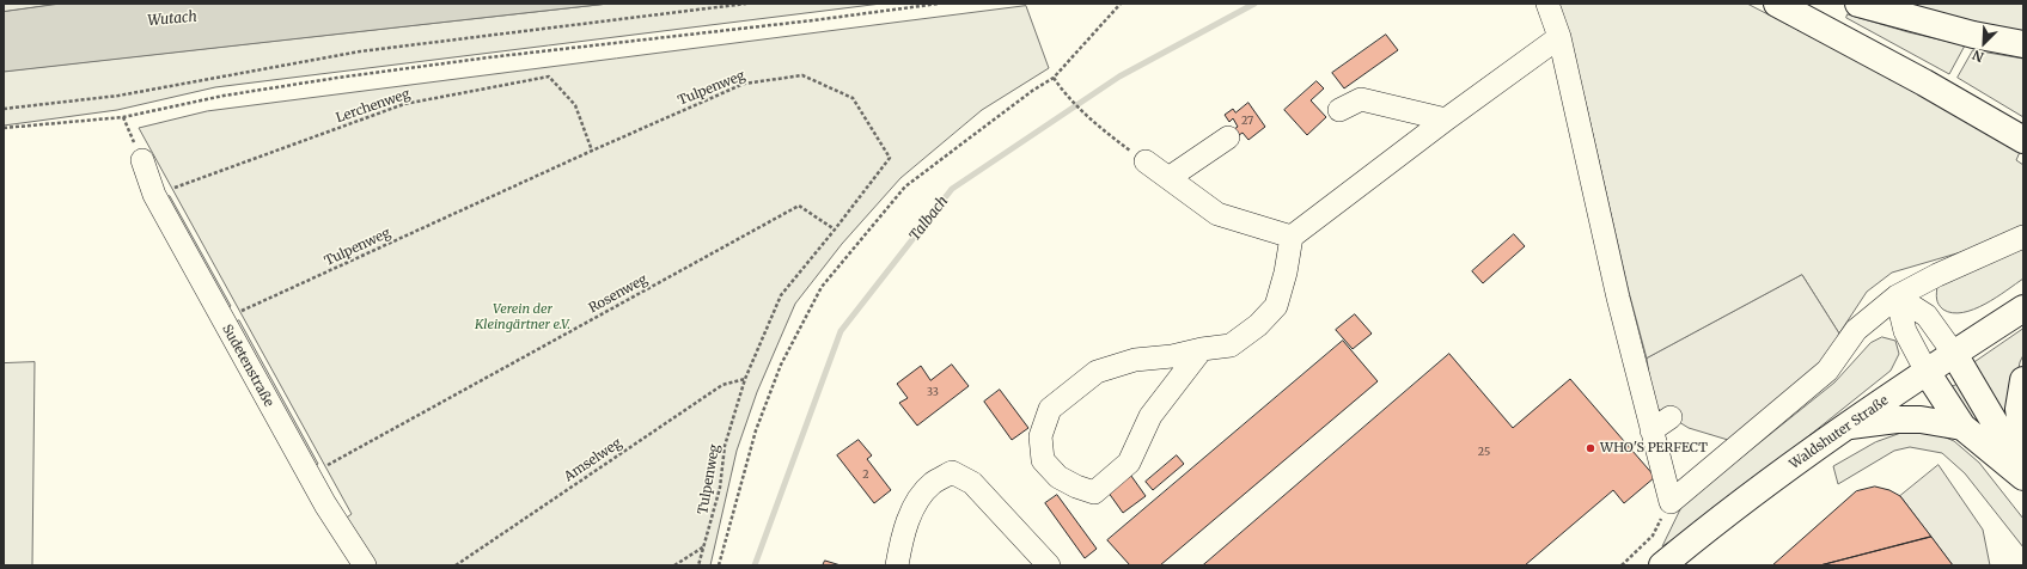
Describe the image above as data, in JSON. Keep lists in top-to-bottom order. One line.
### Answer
{"streets":{"main road":["Waldshuter Straße"],"street":["Sudetenstraße"],"path":["Tulpenweg","Lerchenweg","Rosenweg","Amselweg"]},"crossings":[["Tulpenweg","Lerchenweg"],["Tulpenweg","Rosenweg"],["Tulpenweg","Sudetenstraße"],["Tulpenweg","Amselweg"],["Lerchenweg","Sudetenstraße"],["Rosenweg","Sudetenstraße"]],"water":["Wutach","Talbach"],"parks":["Verein der Kleingärtner e.V."],"places":["WHO'S PERFECT"],"house_numbers":["27","33","25","2"],"north":"bottom left"}
